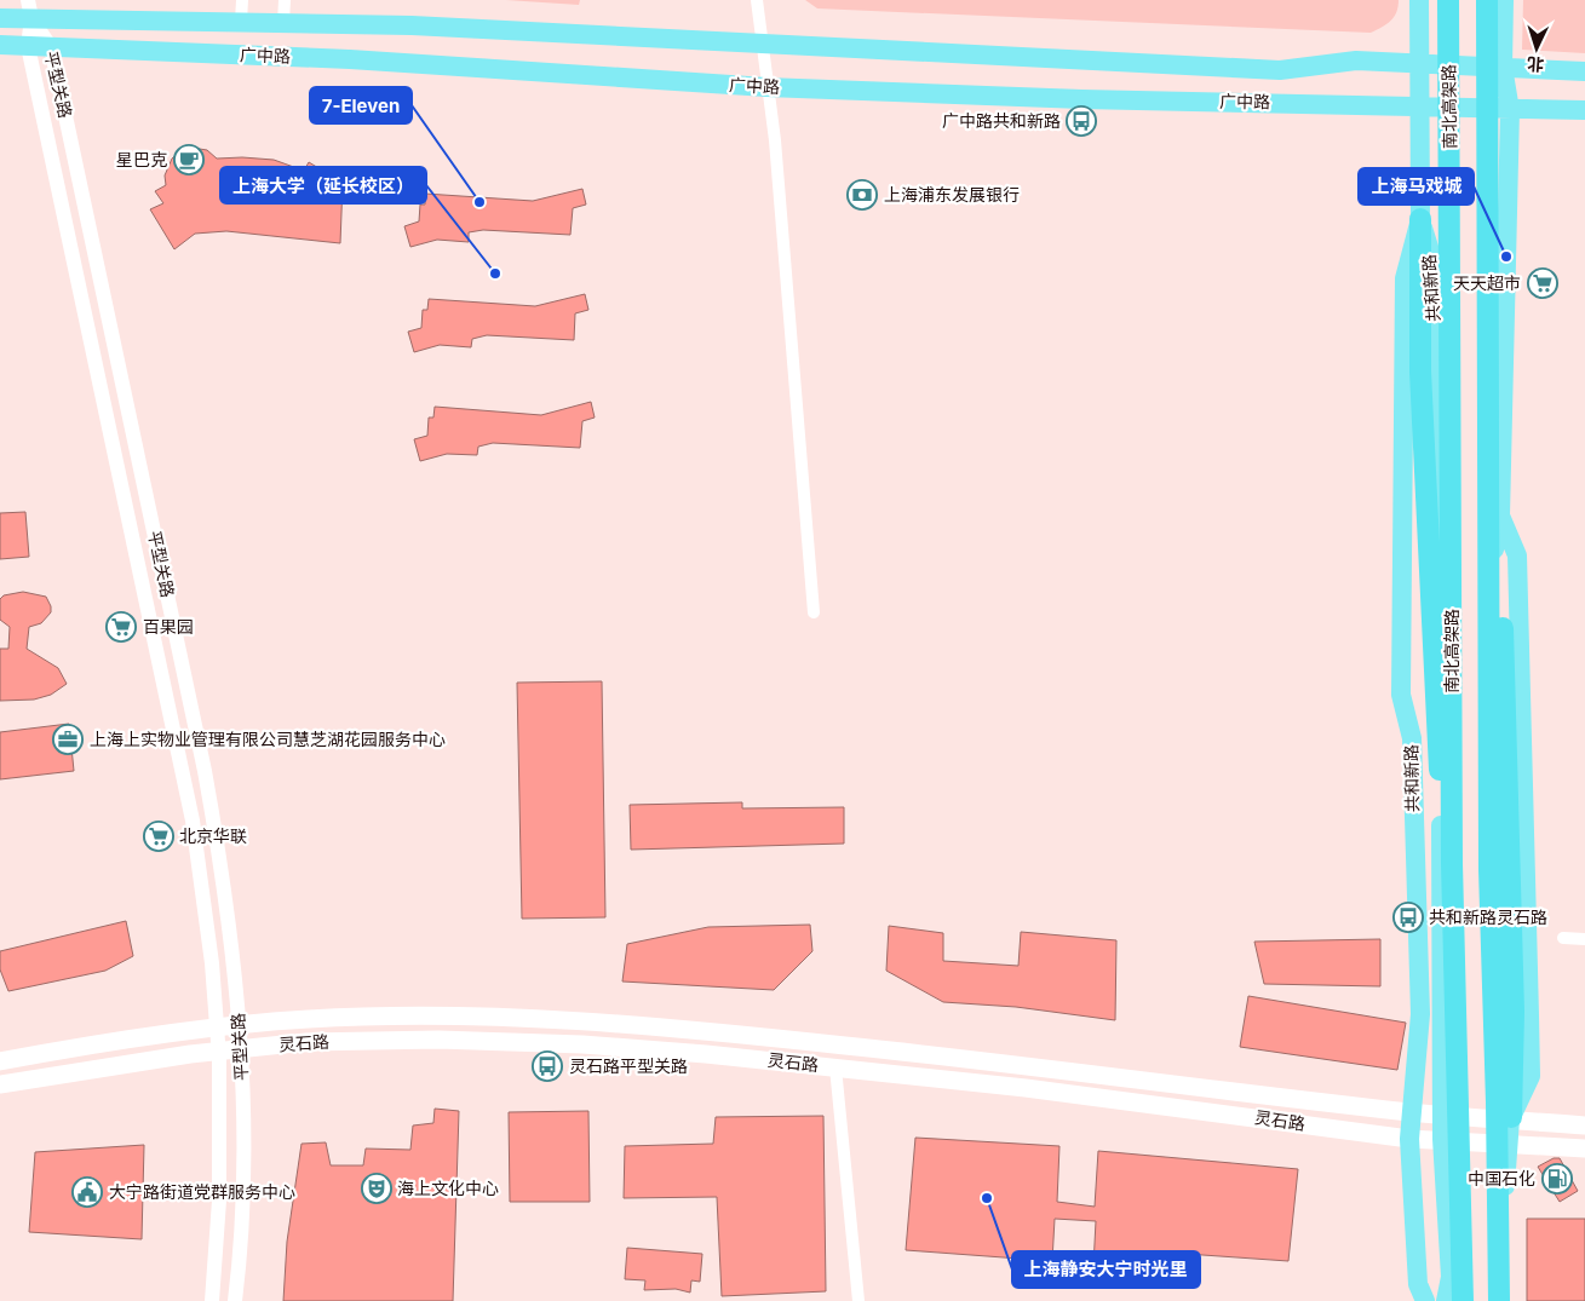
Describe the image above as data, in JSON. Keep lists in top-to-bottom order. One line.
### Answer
{"streets":{"highway":["南北高架路"],"main road":["广中路","共和新路","灵石路"],"street":["平型关路"]},"crossings":[["广中路","平型关路"],["广中路","共和新路"],["平型关路","灵石路"],["共和新路","灵石路"]],"places":{"bus stop":["广中路共和新路","共和新路灵石路","灵石路平型关路"],"cafe":["星巴克"],"bank":["上海浦东发展银行"],"other":["7-Eleven","上海马戏城","上海大学（延长校区）","上海静安大宁时光里"],"supermarket":["天天超市","百果园","北京华联"],"office":["上海上实物业管理有限公司慧芝湖花园服务中心"],"fuel station":["中国石化"],"theatre":["海上文化中心"],"public building":["大宁路街道党群服务中心"]},"north":"bottom"}
